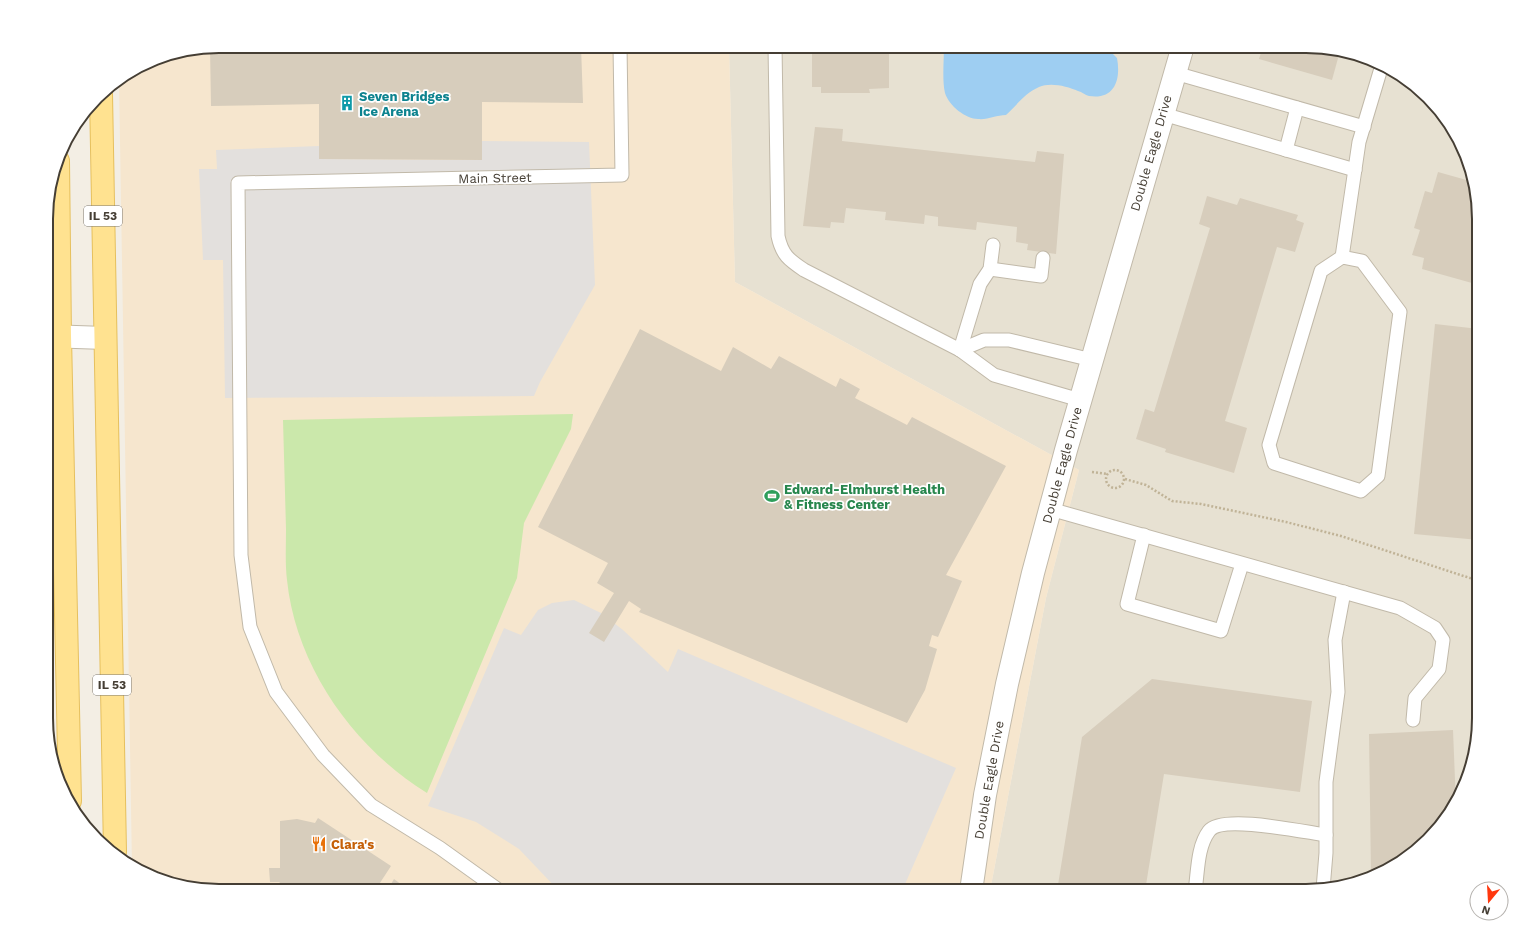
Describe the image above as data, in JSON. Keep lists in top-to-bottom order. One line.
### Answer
{"streets":{"main road":["IL 53"],"street":["Double Eagle Drive"],"lane":["Main Street"]},"places":{"building":["Seven Bridges Ice Arena"],"sports":["Edward-Elmhurst Health & Fitness Center"],"restaurant":["Clara's"]},"north":"bottom"}
